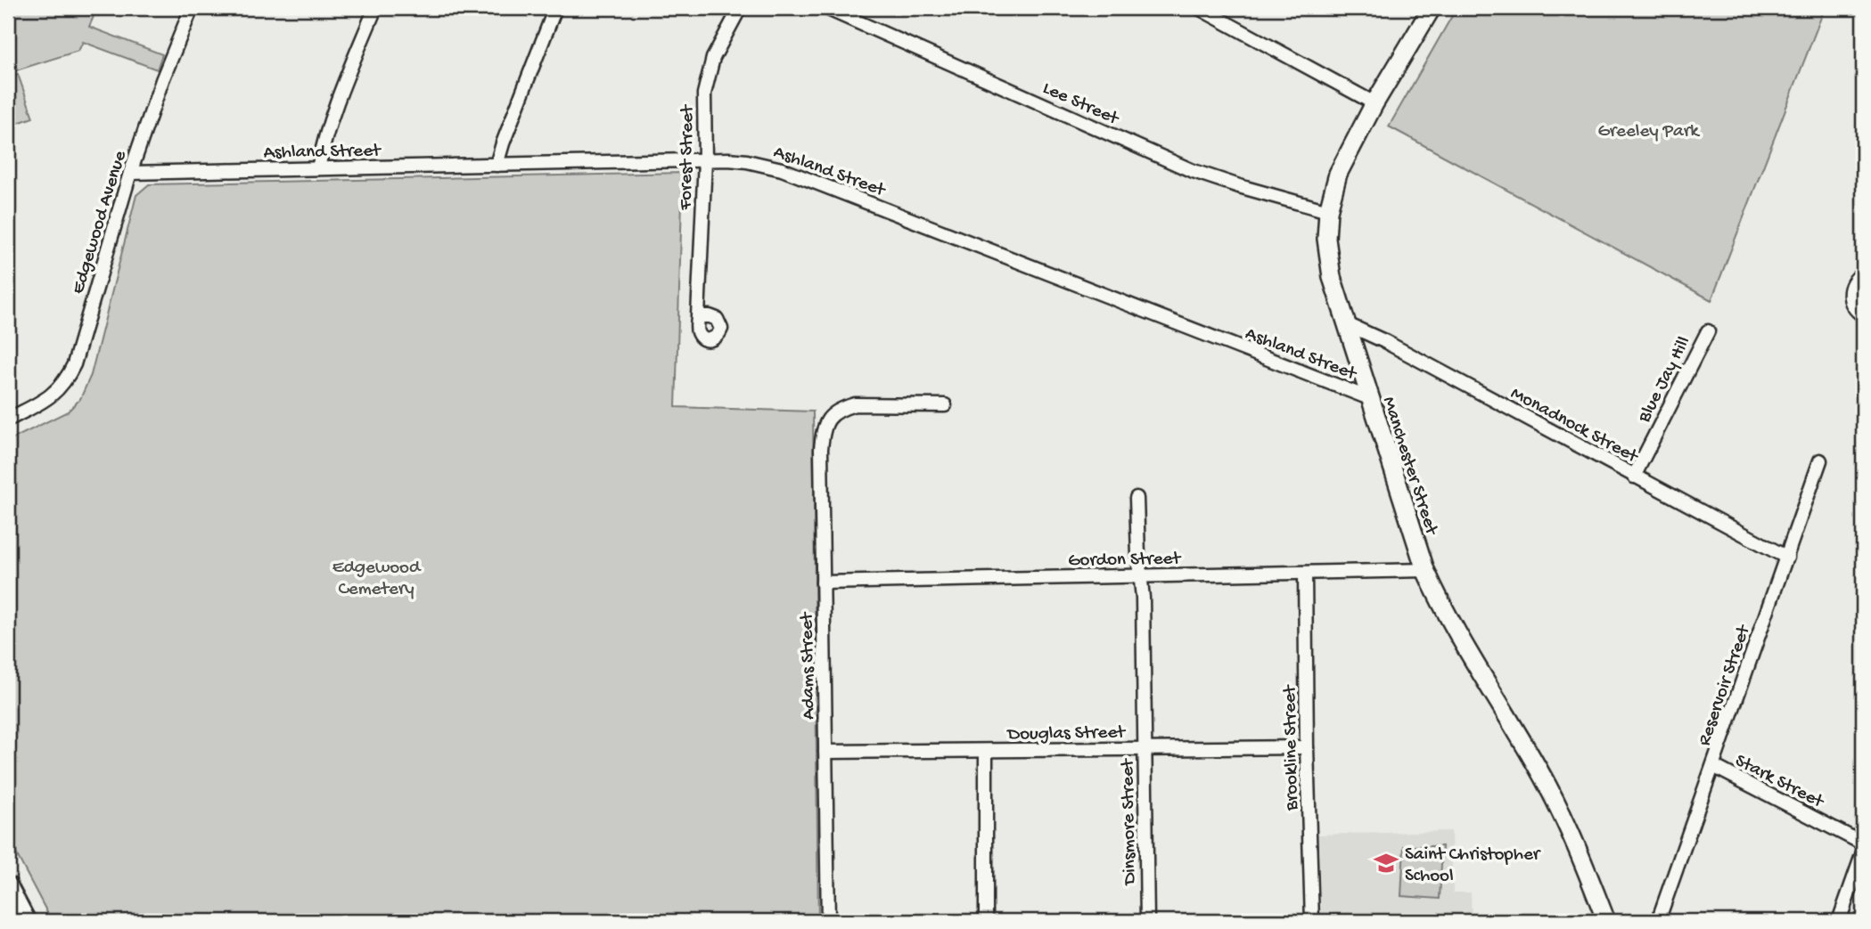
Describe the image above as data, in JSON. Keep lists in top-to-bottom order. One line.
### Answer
{"streets":{"street":["Lee Street","Ashland Street","Forest Street","Edgewood Avenue","Blue Jay Hill","Monadnock Street","Manchester Street","Gordon Street","Adams Street","Reservoir Street","Douglas Street","Brookline Street","Stark Street","Dinsmore Street"]},"crossings":[["Lee Street","Manchester Street"],["Ashland Street","Forest Street"],["Ashland Street","Edgewood Avenue"],["Ashland Street","Manchester Street"],["Blue Jay Hill","Monadnock Street"],["Monadnock Street","Manchester Street"],["Monadnock Street","Reservoir Street"],["Manchester Street","Gordon Street"],["Gordon Street","Adams Street"],["Gordon Street","Brookline Street"],["Gordon Street","Dinsmore Street"],["Adams Street","Douglas Street"],["Reservoir Street","Stark Street"],["Douglas Street","Brookline Street"],["Douglas Street","Dinsmore Street"]],"parks":["Greeley Park","Edgewood Cemetery"],"places":{"school or university":["Saint Christopher School"]}}
